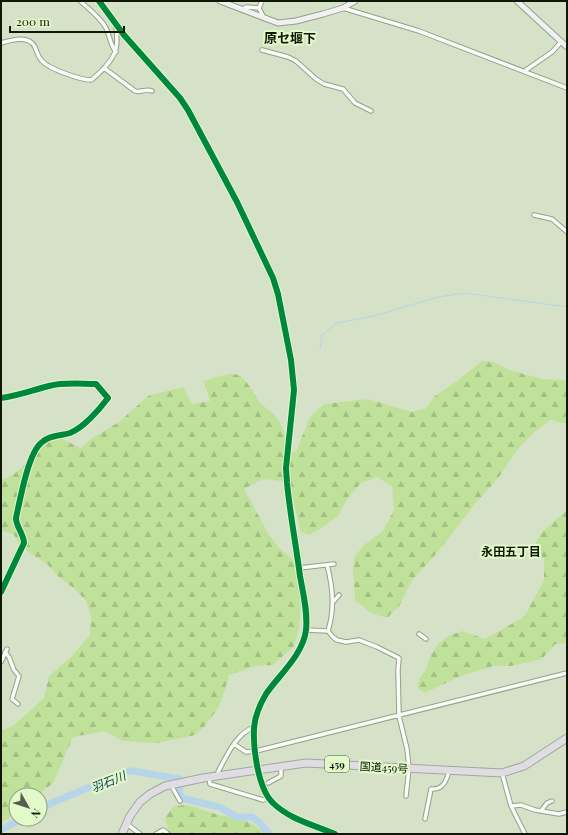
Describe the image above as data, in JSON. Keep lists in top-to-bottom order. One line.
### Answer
{"streets":{"highway":["459","国道459号"]},"districts":["原セ堰下","永田五丁目"],"water":["羽石川"],"scale_bar":"200 m","north":"bottom right"}
